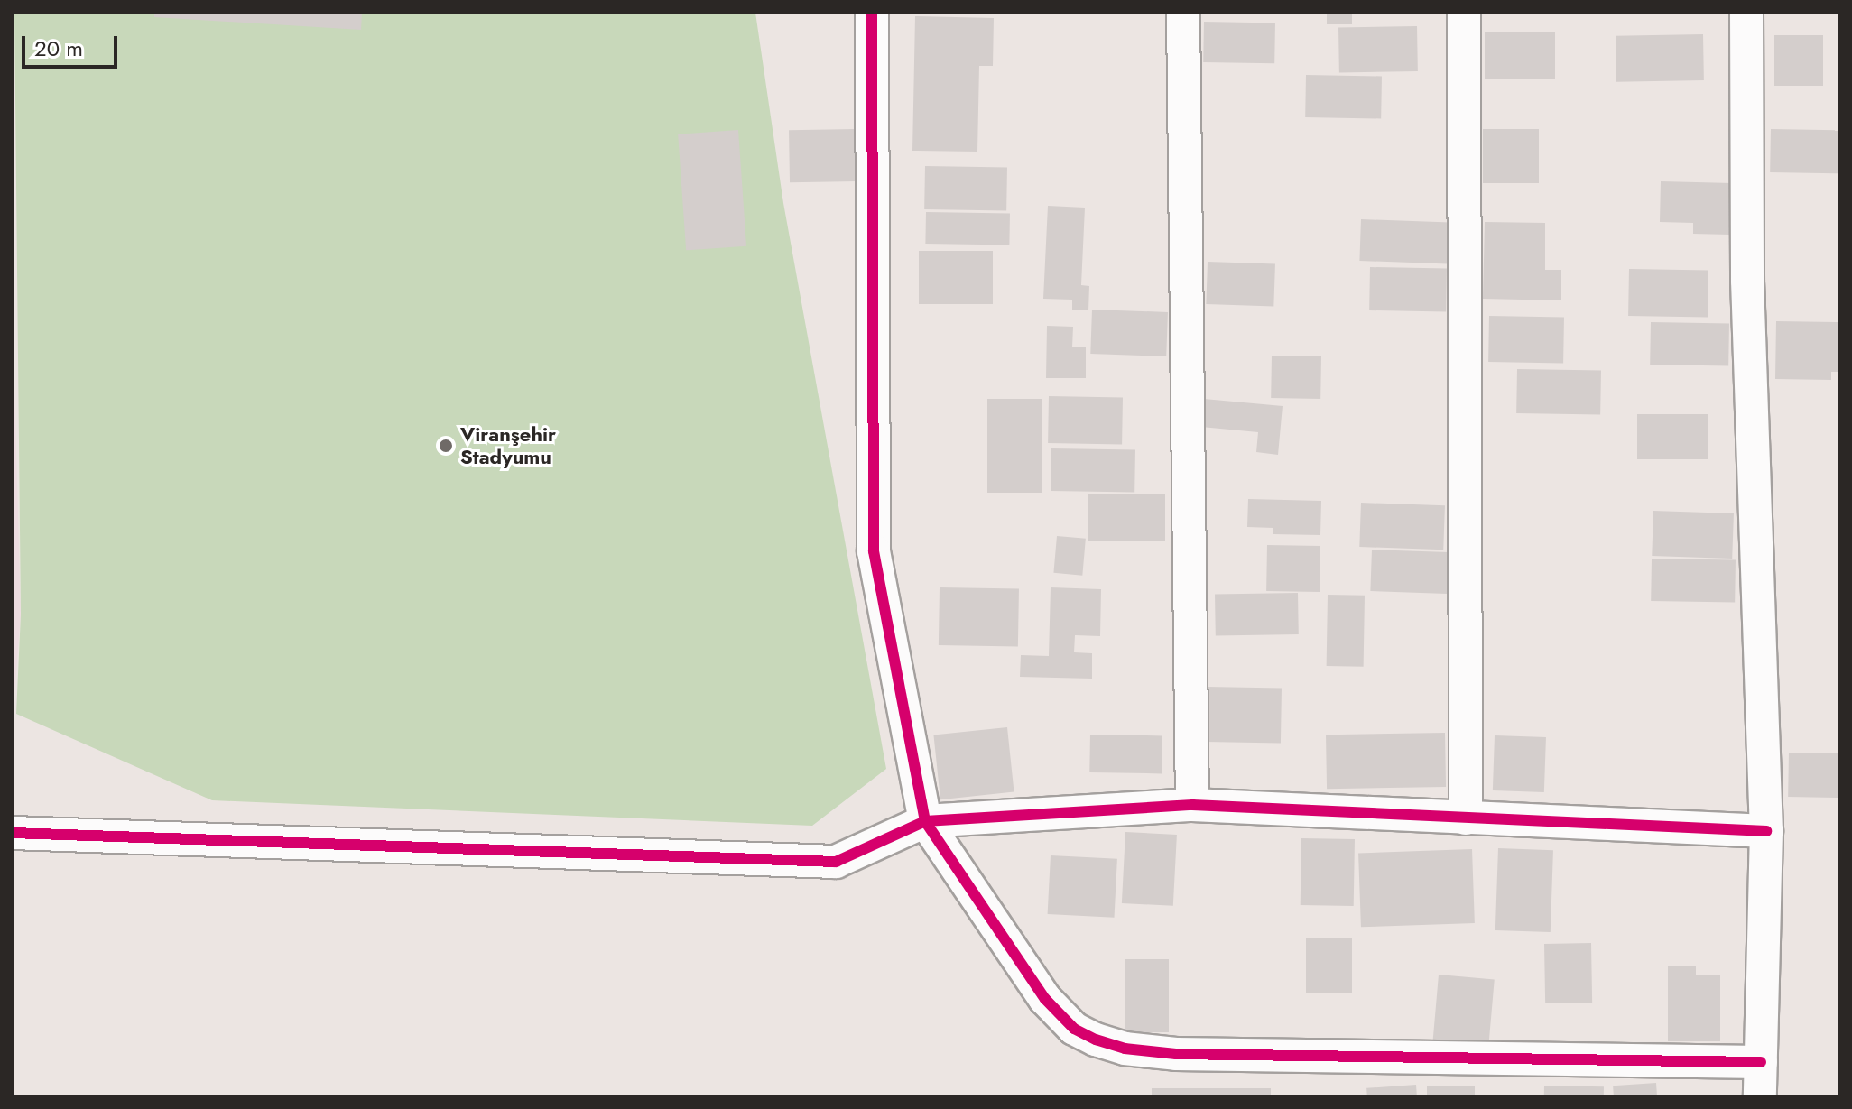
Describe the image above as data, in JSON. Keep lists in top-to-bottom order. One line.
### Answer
{"places":["Viranşehir Stadyumu"],"scale_bar":"20 m"}
